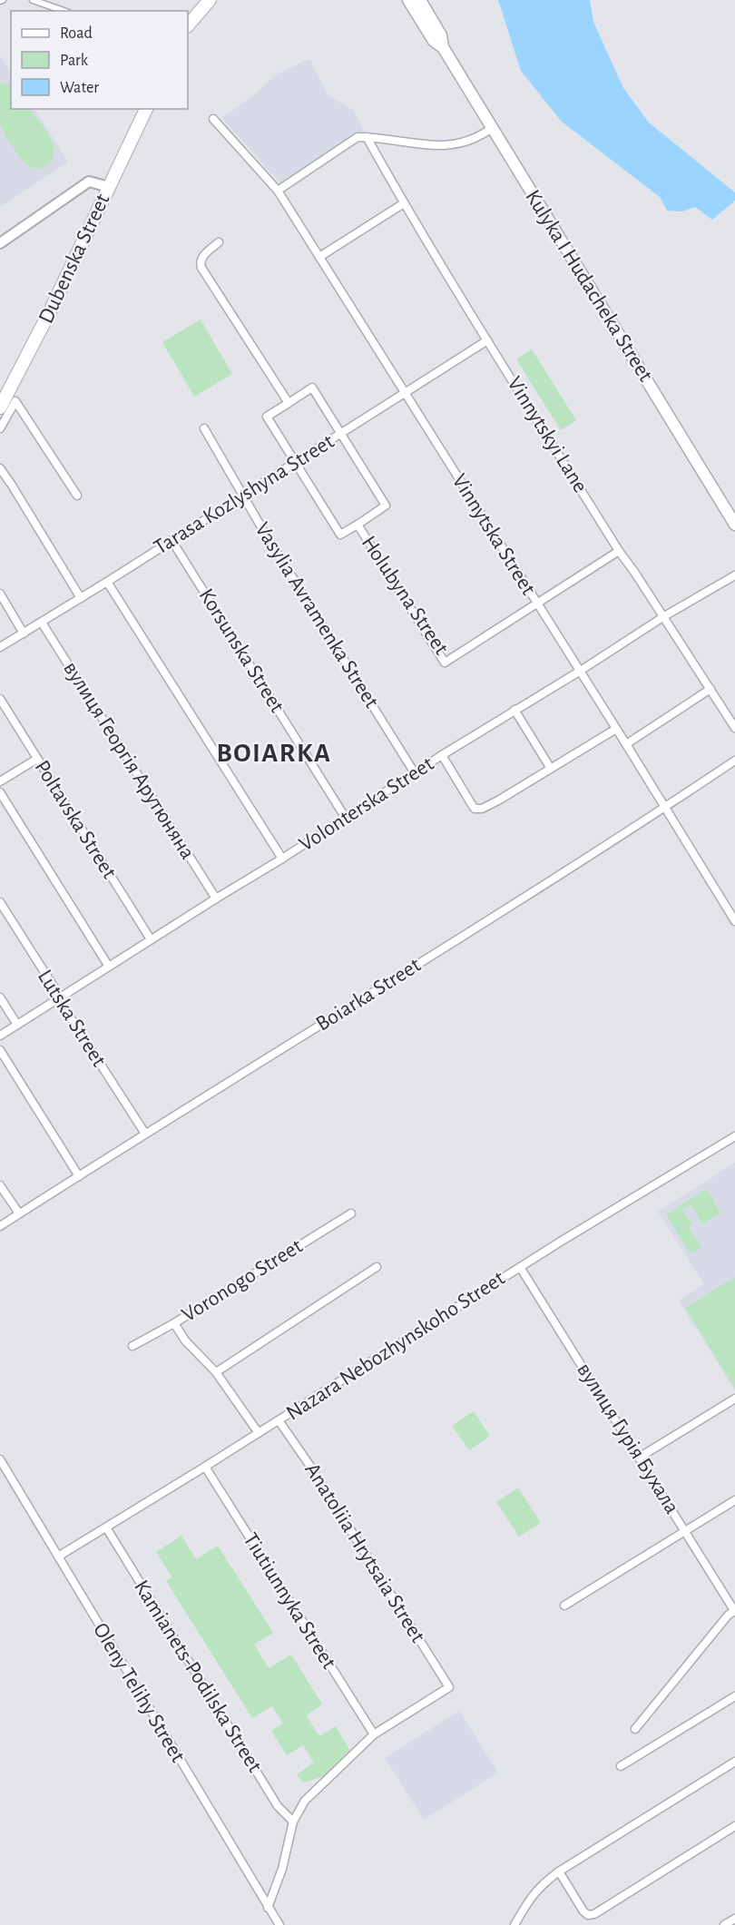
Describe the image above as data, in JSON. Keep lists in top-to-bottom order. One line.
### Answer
{"streets":{"main road":["Dubenska Street","Kulyka I Hudacheka Street"],"street":["Vinnytskyi Lane","Tarasa Kozlyshyna Street","Vinnytska Street","Holubyna Street","Vasylia Avramenka Street","Korsunska Street","вулиця Георгія Арутюняна","Volonterska Street","Poltavska Street","Boiarka Street","Lutska Street","Voronogo Street","Nazara Nebozhynskoho Street","вулиця Гурія Бухала","Anatoliia Hrytsaia Street","Tiutiunnyka Street","Kamianets-Podilska Street","Oleny Telihy Street"]},"crossings":[["Vinnytskyi Lane","Tarasa Kozlyshyna Street"],["Vinnytskyi Lane","Holubyna Street"],["Vinnytskyi Lane","Volonterska Street"],["Tarasa Kozlyshyna Street","Vinnytska Street"],["Tarasa Kozlyshyna Street","Holubyna Street"],["Tarasa Kozlyshyna Street","Vasylia Avramenka Street"],["Tarasa Kozlyshyna Street","Korsunska Street"],["Tarasa Kozlyshyna Street","вулиця Георгія Арутюняна"],["Vinnytska Street","Holubyna Street"],["Vinnytska Street","Volonterska Street"],["Vinnytska Street","Boiarka Street"],["Vasylia Avramenka Street","Volonterska Street"],["Korsunska Street","Volonterska Street"],["вулиця Георгія Арутюняна","Volonterska Street"],["Volonterska Street","Poltavska Street"],["Volonterska Street","Lutska Street"],["Boiarka Street","Lutska Street"],["Nazara Nebozhynskoho Street","вулиця Гурія Бухала"],["Nazara Nebozhynskoho Street","Anatoliia Hrytsaia Street"],["Nazara Nebozhynskoho Street","Tiutiunnyka Street"],["Nazara Nebozhynskoho Street","Kamianets-Podilska Street"],["Nazara Nebozhynskoho Street","Oleny Telihy Street"],["Anatoliia Hrytsaia Street","Tiutiunnyka Street"]],"districts":["BOIARKA"],"legend":["Road","Park","Water"]}
